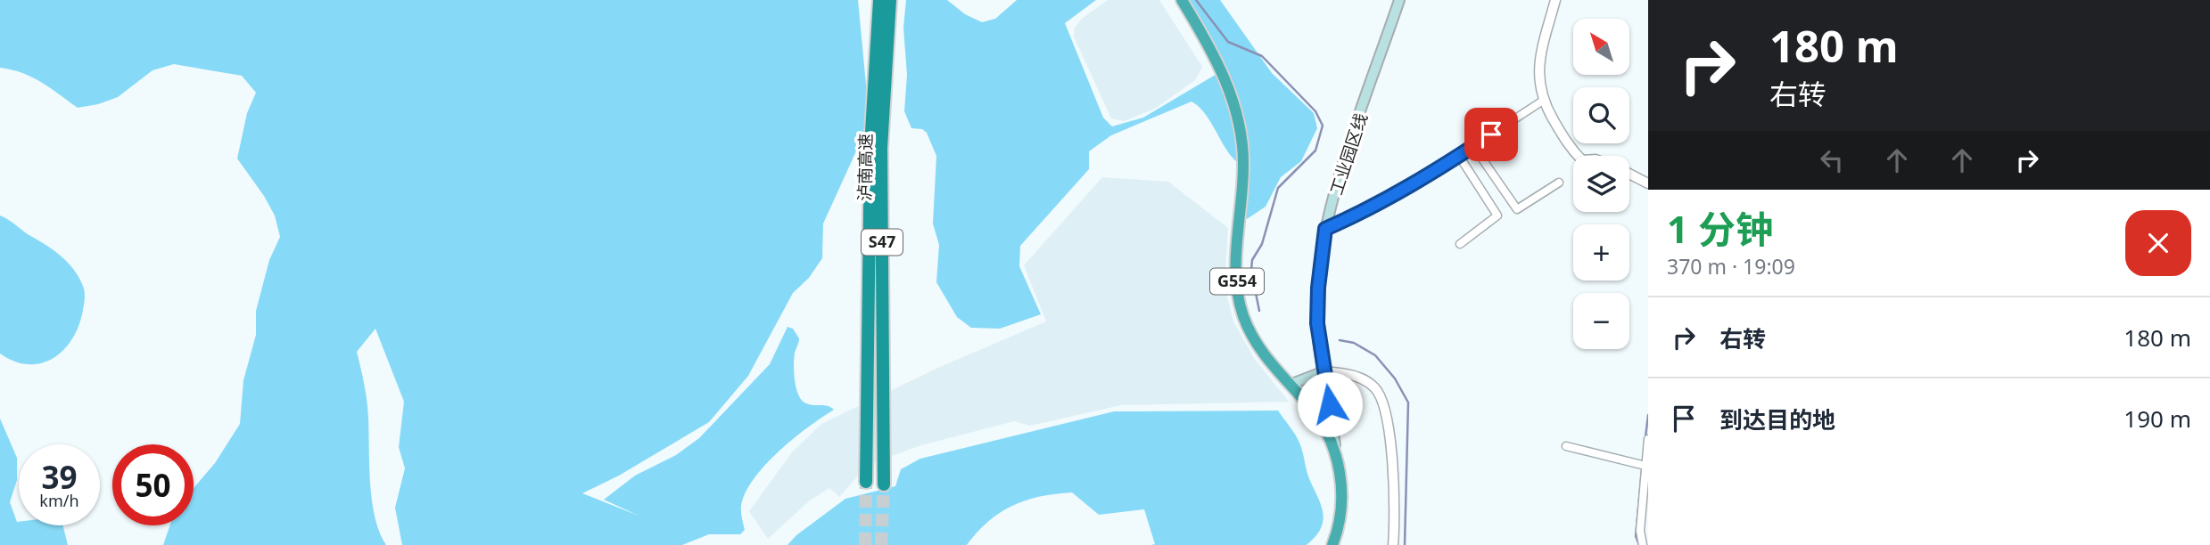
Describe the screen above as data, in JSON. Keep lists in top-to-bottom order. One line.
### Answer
{"streets":{"highway":["泸南高速","S47","G554"],"main road":["工业园区线"]},"crossings":[["工业园区线","G554"]],"north":"top left","page":{"turn":["180 m","右转"],"map_buttons":["+","−"],"heading":["1 分钟","370 m · 19:09"],"list":[{"name":"右转","value":"180 m"},{"name":"到达目的地","value":"190 m"}],"speed":"39 km/h","limit":"50"}}
